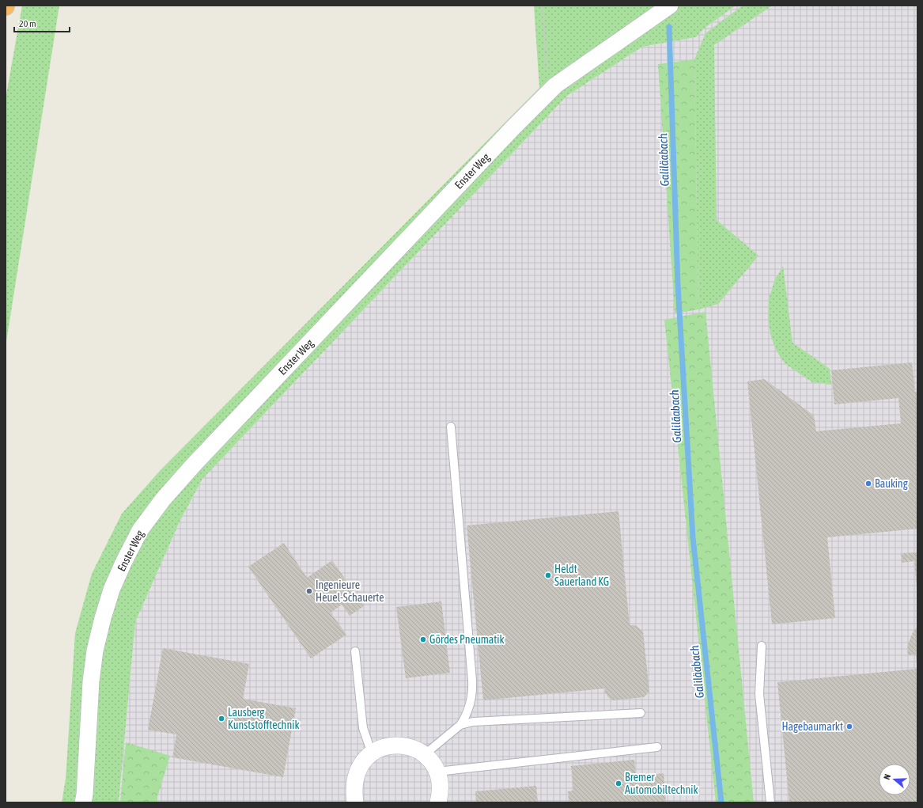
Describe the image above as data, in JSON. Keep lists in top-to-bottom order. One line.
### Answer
{"streets":{"street":["Enster Weg"]},"water":["Galiläabach"],"places":["Bauking","Heldt Sauerland KG","Ingenieure Heuel-Schauerte","Gördes Pneumatik","Lausberg Kunststofftechnik","Hagebaumarkt","Bremer Automobiltechnik"],"scale_bar":"20 m","north":"left"}
